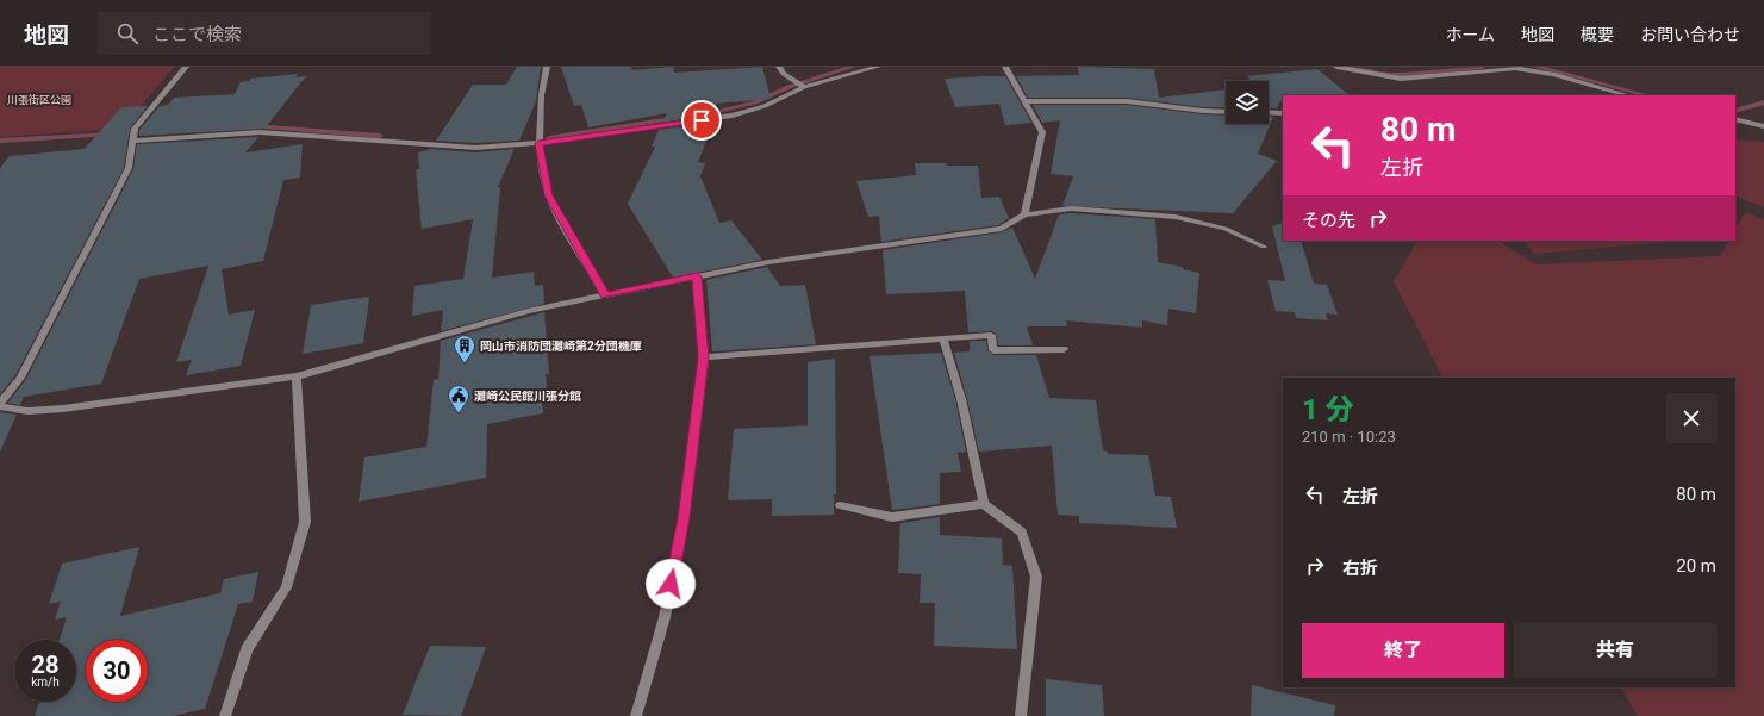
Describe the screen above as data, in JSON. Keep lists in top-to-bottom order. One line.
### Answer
{"parks":["川張街区公園"],"places":{"building":["岡山市消防団灘崎第2分団機庫"],"public building":["灘崎公民館川張分館"]},"page":{"header":"地図","search":"ここで検索","nav":["ホーム","地図","概要","お問い合わせ"],"turn":["80 m","左折"],"then":"その先","heading":["1 分","210 m · 10:23"],"list":[{"name":"左折","value":"80 m"},{"name":"右折","value":"20 m"}],"buttons":["終了","共有"],"speed":"28 km/h","limit":"30"}}
